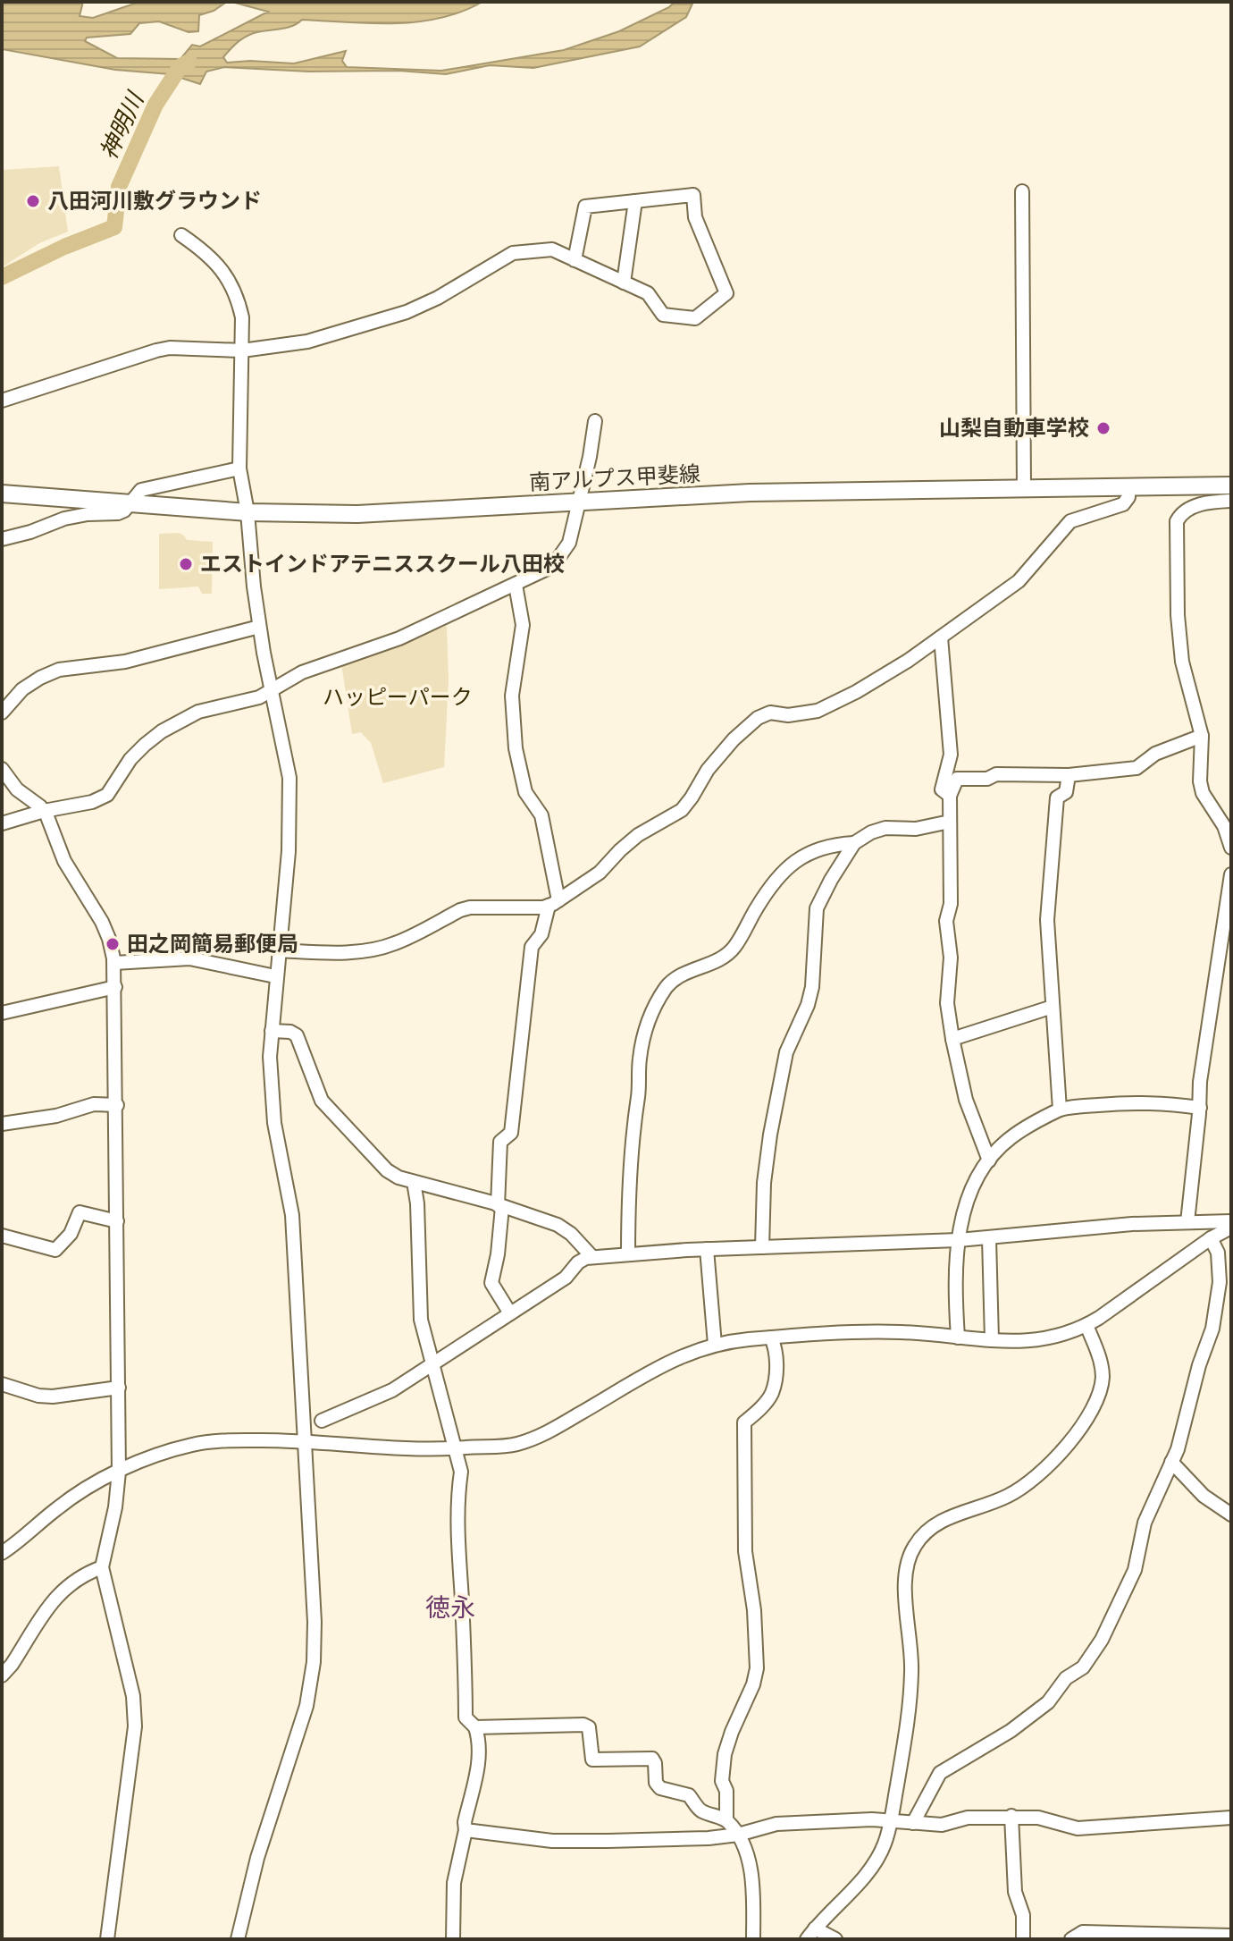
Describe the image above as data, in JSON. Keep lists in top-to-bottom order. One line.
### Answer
{"streets":{"main road":["南アルプス甲斐線"]},"districts":["徳永"],"water":["神明川"],"parks":["ハッピーパーク"],"places":["八田河川敷グラウンド","山梨自動車学校","エストインドアテニススクール八田校","田之岡簡易郵便局"]}
